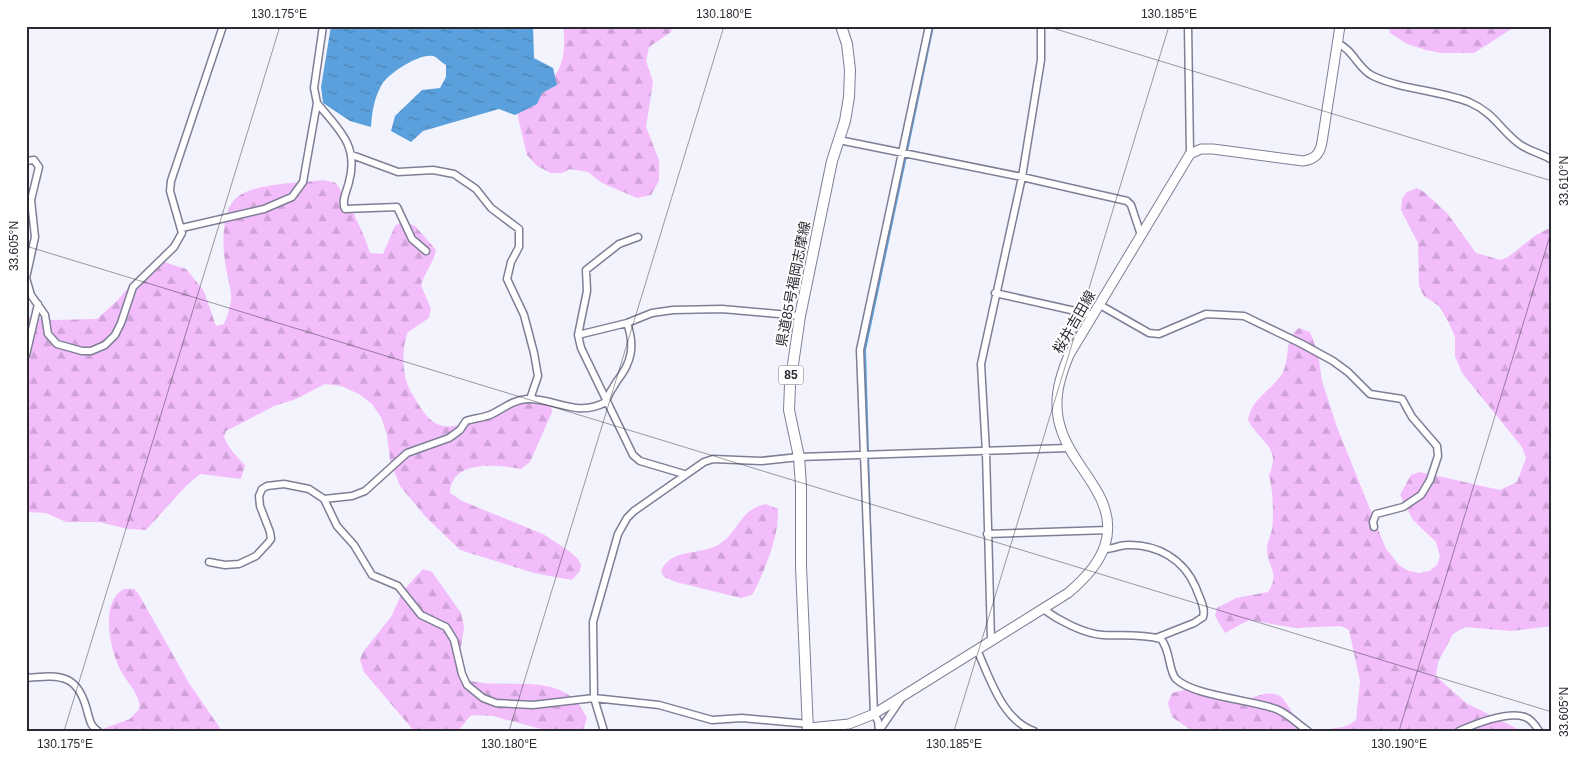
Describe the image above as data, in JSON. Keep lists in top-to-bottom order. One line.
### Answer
{"streets":{"main road":["県道85号福岡志摩線","桜井吉田線","85"]},"crossings":[["県道85号福岡志摩線","桜井吉田線"]],"coordinates":["130.175°E","130.180°E","130.185°E","33.610°N","33.605°N","130.190°E"]}
